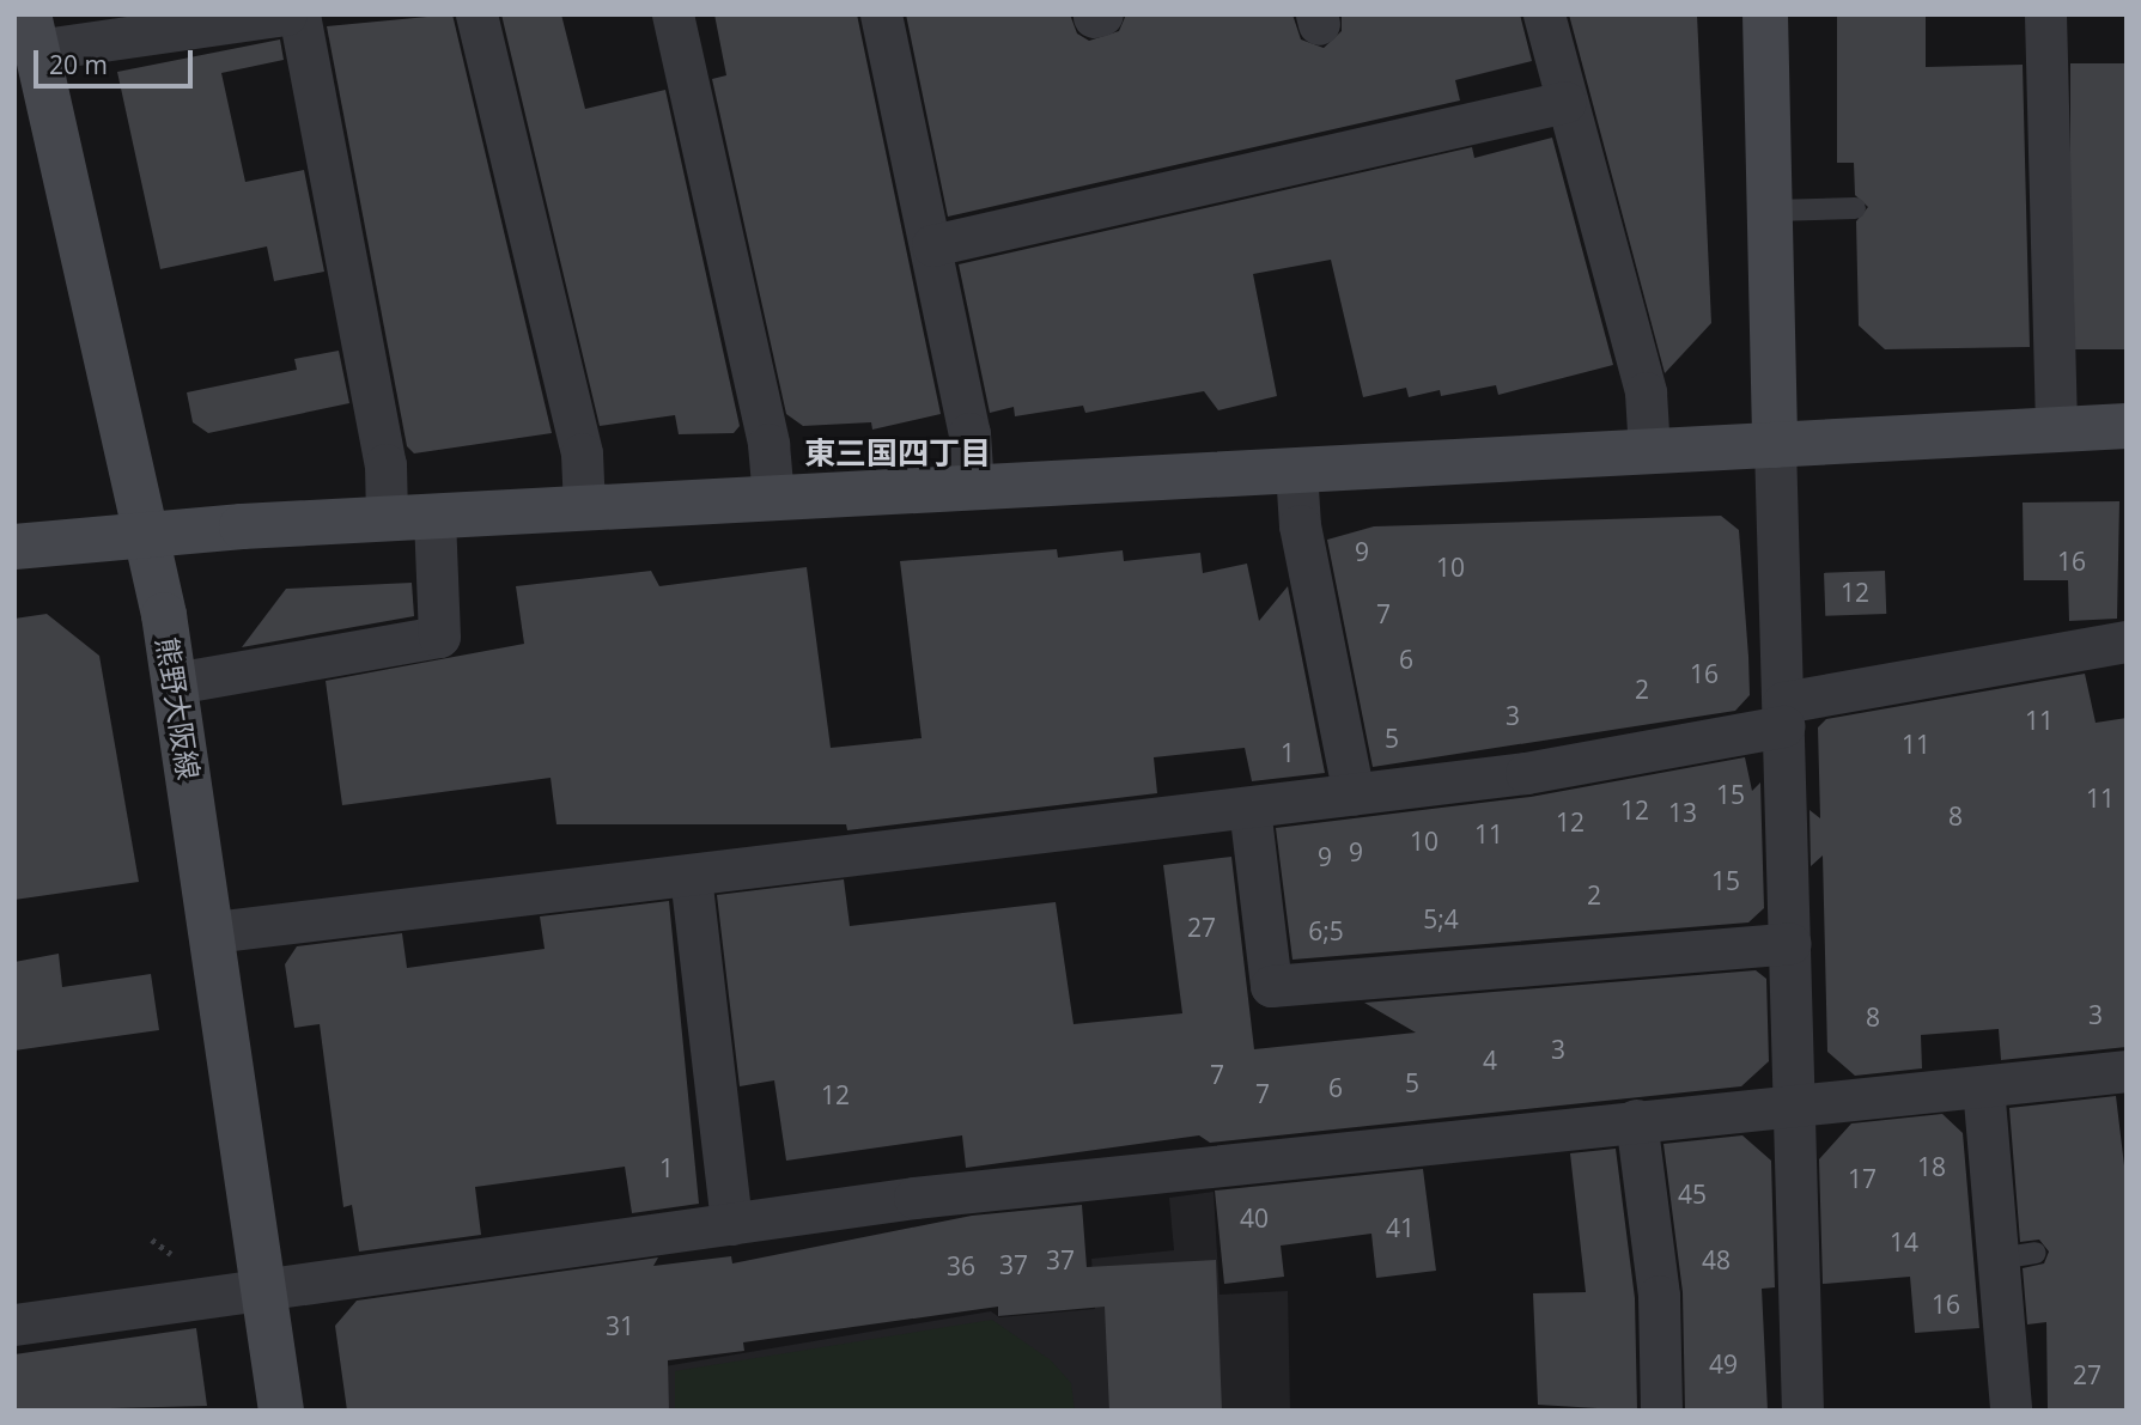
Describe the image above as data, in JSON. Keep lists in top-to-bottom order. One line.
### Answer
{"streets":{"street":["熊野大阪線"]},"districts":["東三国四丁目"],"house_numbers":["9","16","10","12","7","6","16","2","3","11","5","11","1","15","11","12","13","8","12","11","10","9","9","15","2","5;4","27","6;5","3","8","3","4","7","5","6","7","12","18","1","17","45","40","41","14","37","48","37","36","16","31","49","27"],"scale_bar":"20 m"}
